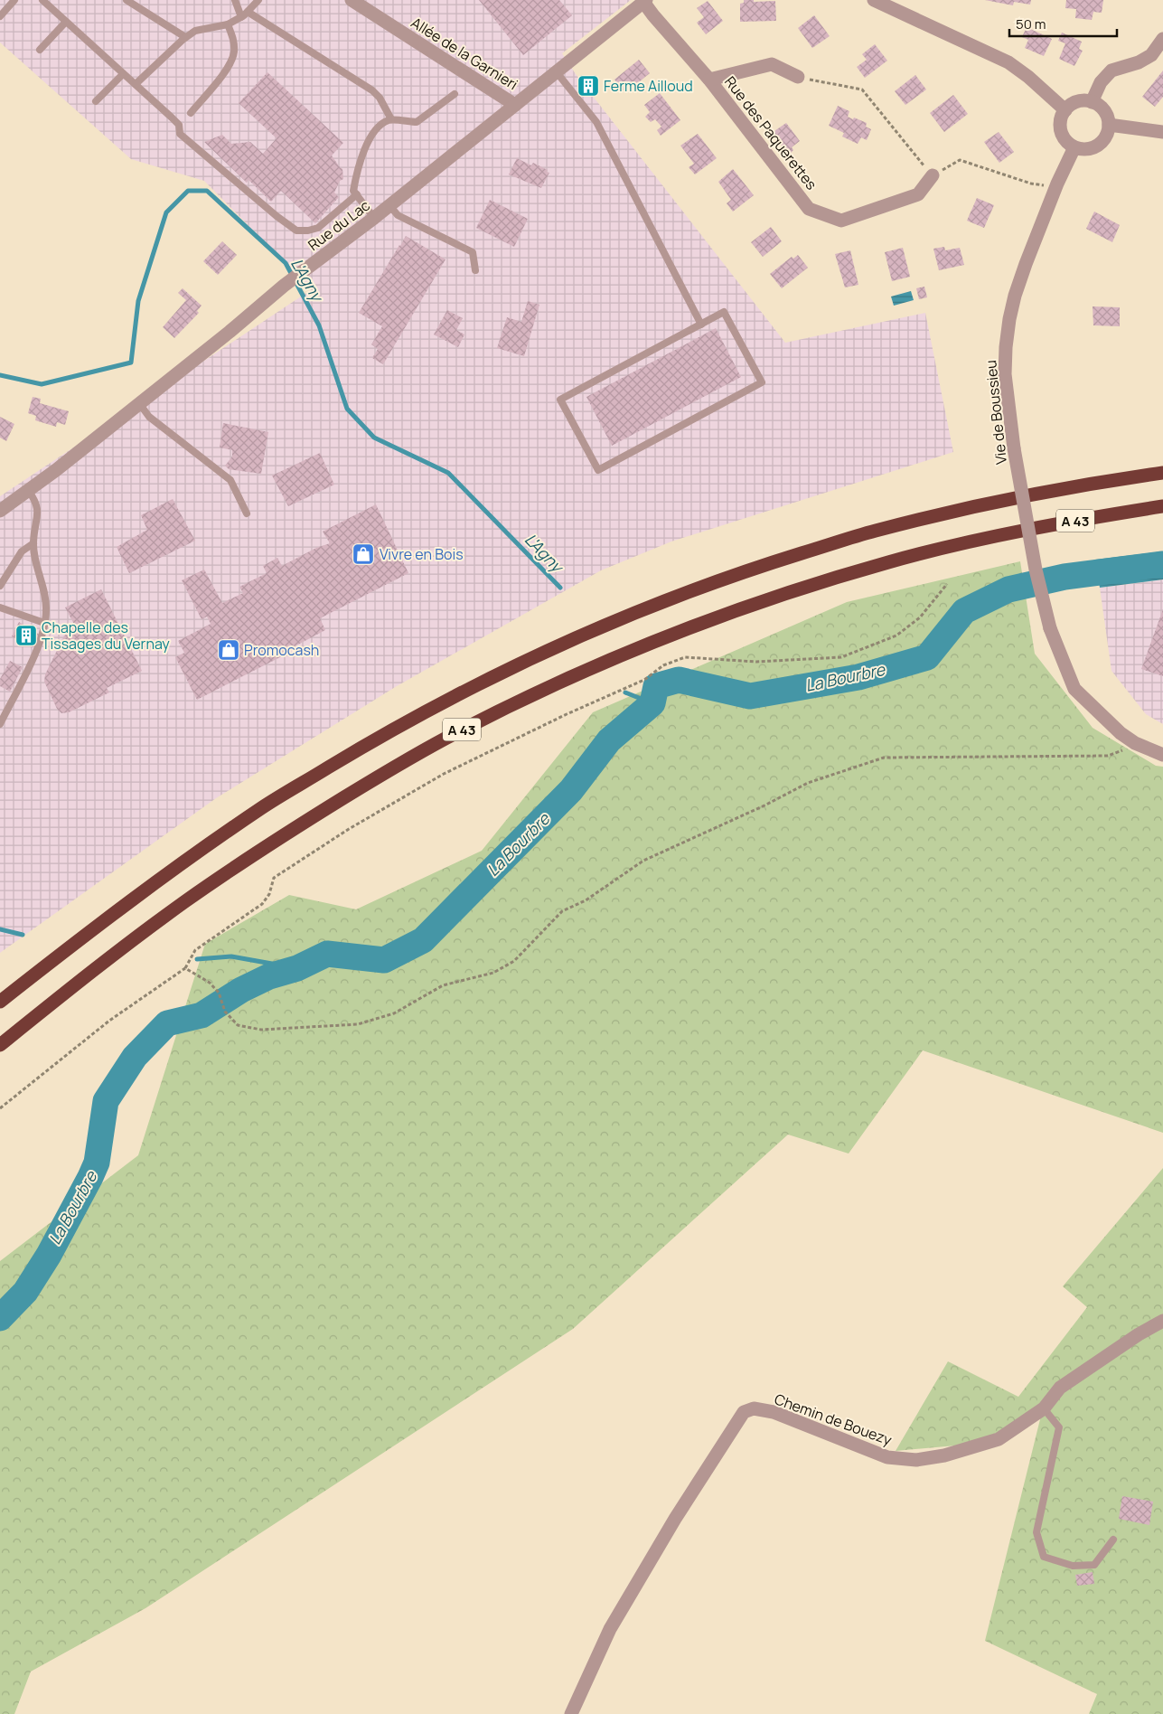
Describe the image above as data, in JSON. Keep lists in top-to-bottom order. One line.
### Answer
{"streets":{"highway":["A 43"],"street":["Allée de la Garnieri","Rue des Paquerettes","Rue du Lac","Vie de Boussieu","Chemin de Bouezy"]},"crossings":[["Allée de la Garnieri","Rue du Lac"],["Rue des Paquerettes","Rue du Lac"]],"water":["L'Agny","La Bourbre"],"places":{"building":["Ferme Ailloud","Chapelle des Tissages du Vernay"],"shop":["Vivre en Bois","Promocash"]},"scale_bar":"50 m"}
